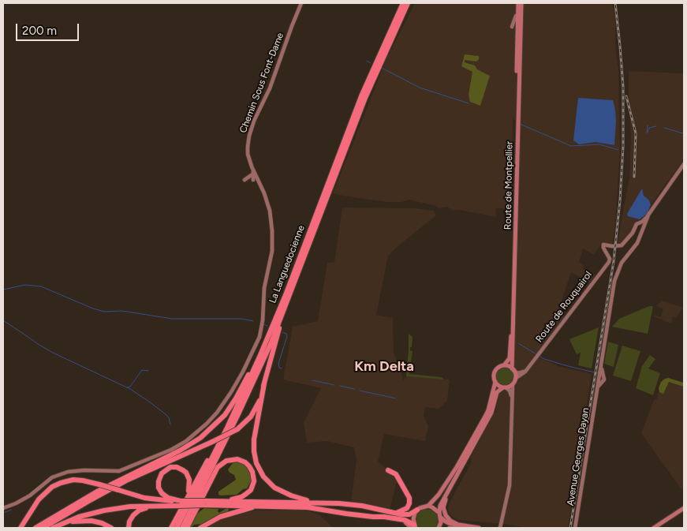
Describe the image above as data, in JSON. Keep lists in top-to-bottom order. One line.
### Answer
{"streets":{"highway":["La Languedocienne"],"main road":["Route de Montpellier"],"street":["Chemin Sous Font-Dame","Route de Rouquairol","Avenue Georges Dayan"]},"crossings":[["Route de Montpellier","Route de Rouquairol"],["Route de Rouquairol","Avenue Georges Dayan"]],"districts":["Km Delta"],"scale_bar":"200 m"}
